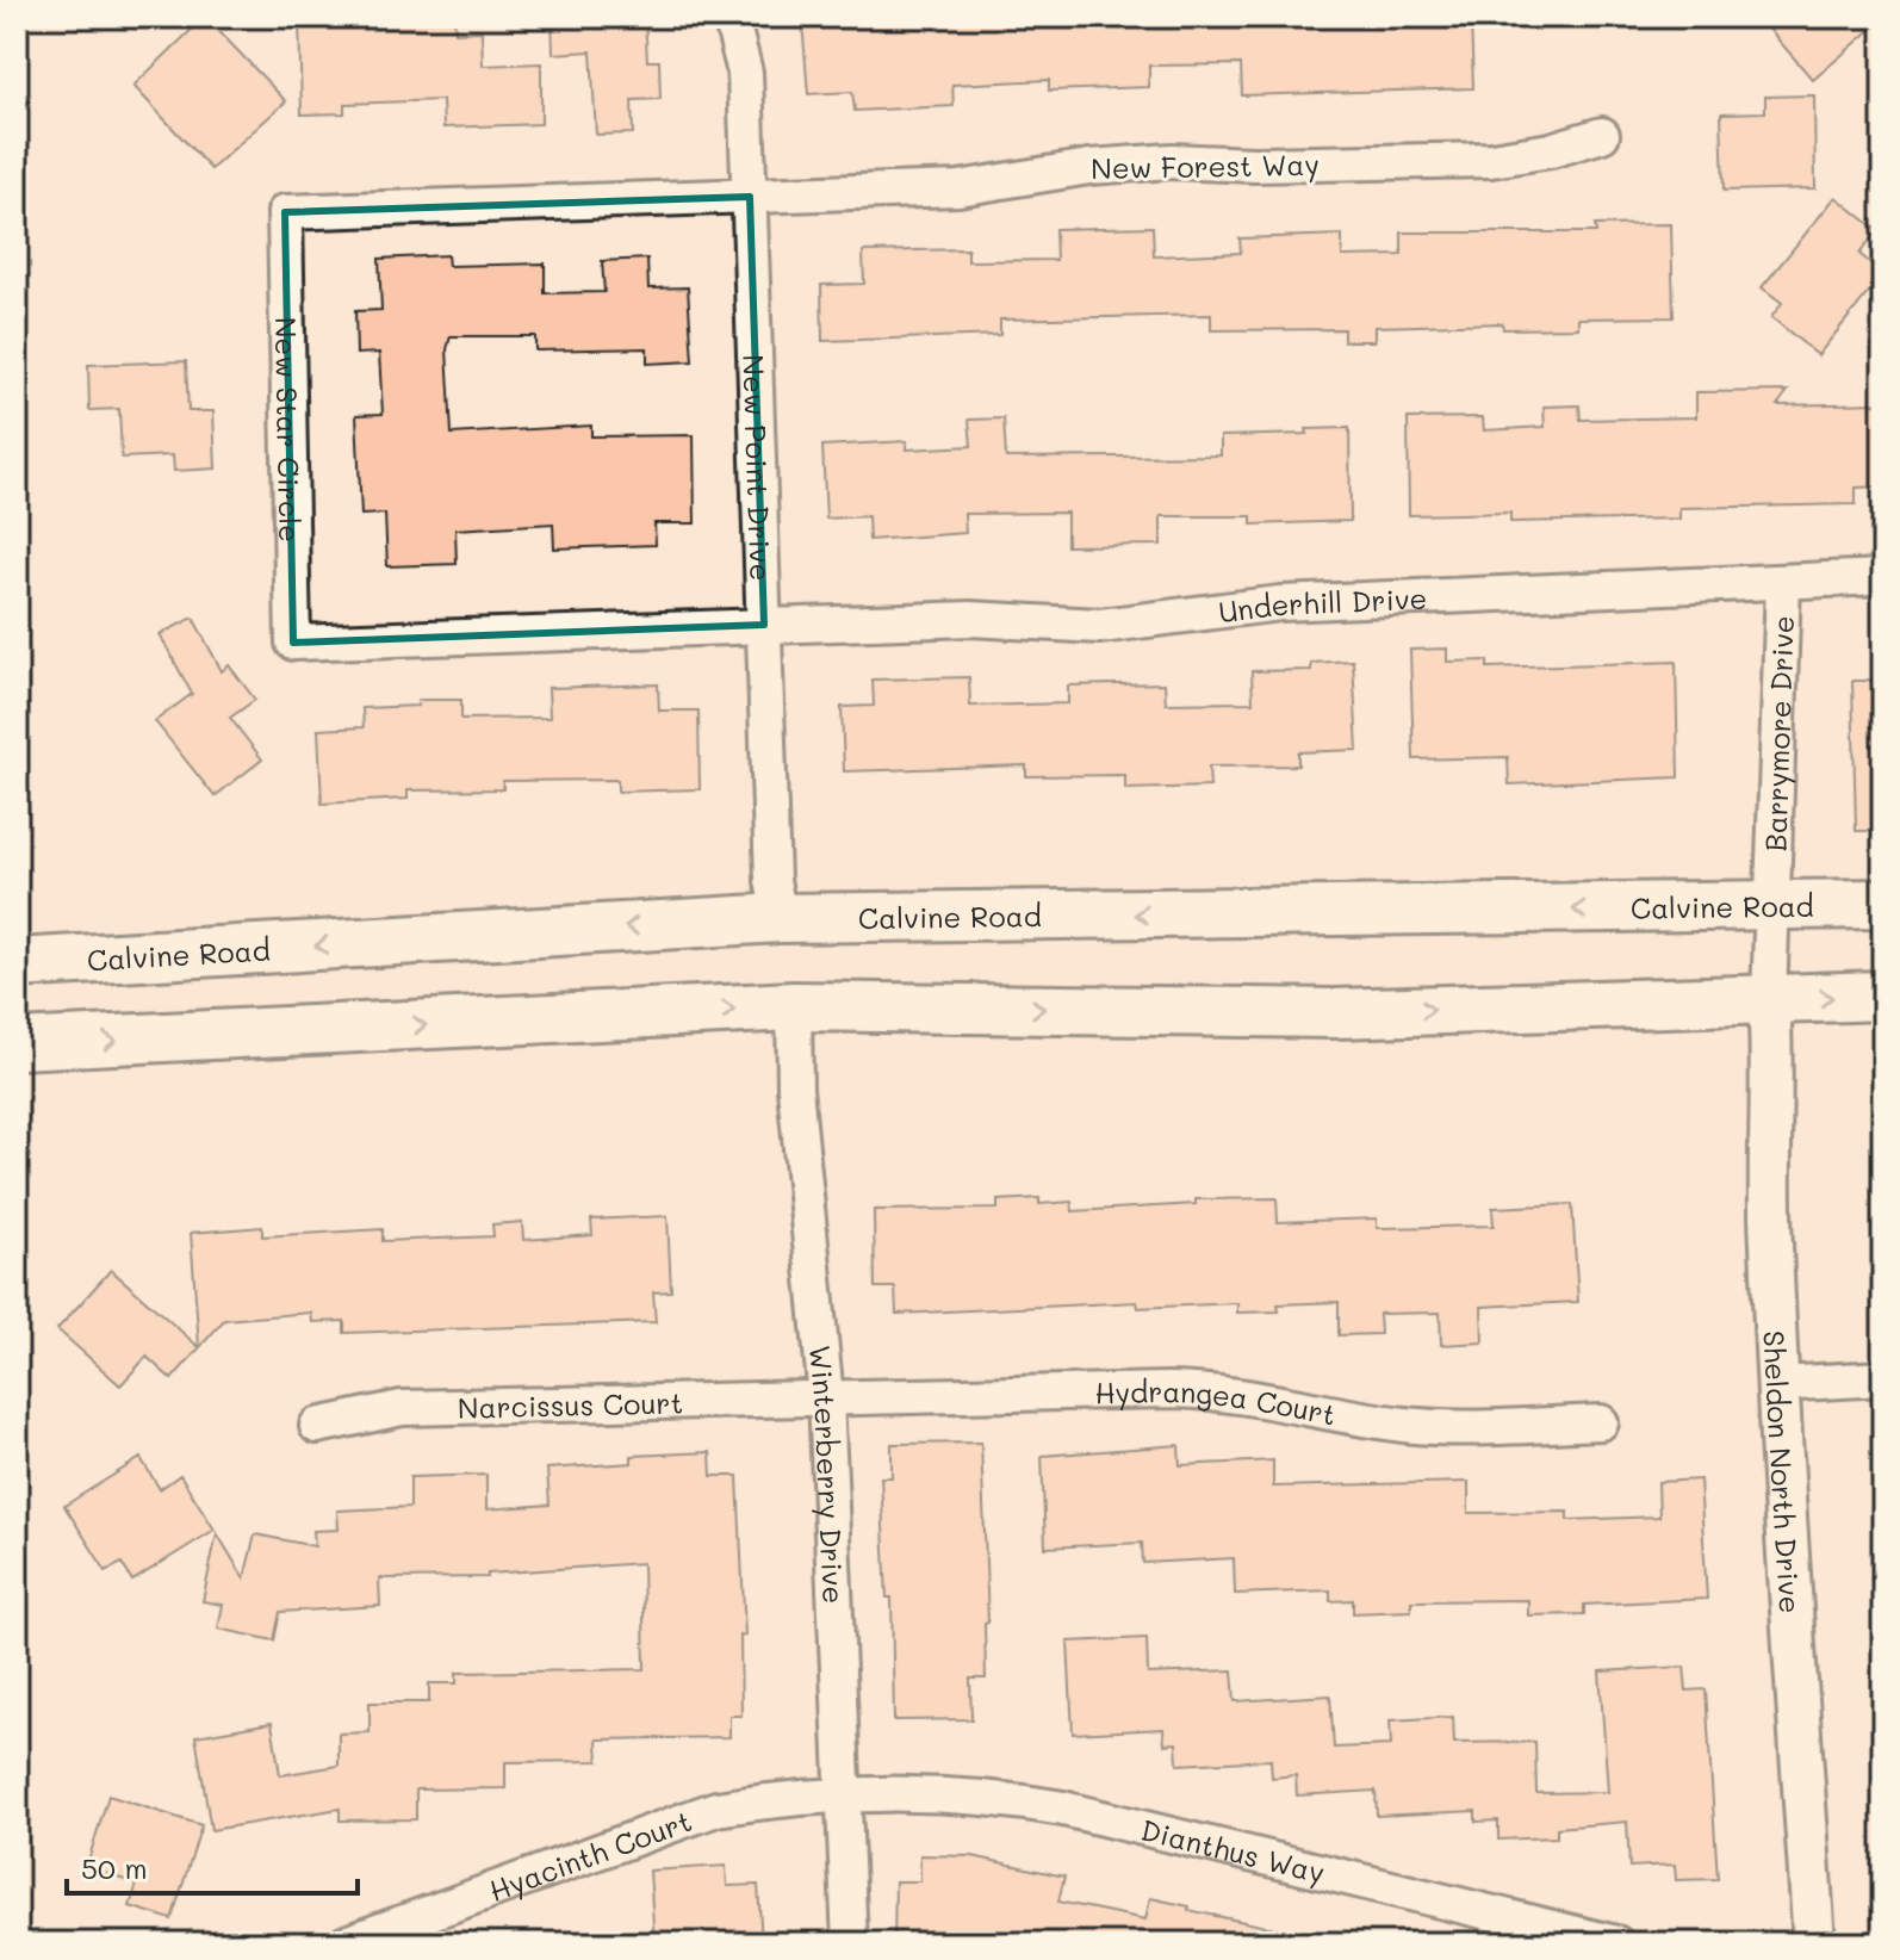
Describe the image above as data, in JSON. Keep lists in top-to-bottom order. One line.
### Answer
{"streets":{"main road":["Calvine Road"],"street":["New Forest Way","New Star Circle","New Point Drive","Underhill Drive","Barrymore Drive","Hydrangea Court","Narcissus Court","Sheldon North Drive","Winterberry Drive","Dianthus Way","Hyacinth Court"]},"crossings":[["New Forest Way","New Star Circle"],["New Forest Way","New Point Drive"],["New Star Circle","New Point Drive"],["New Star Circle","Underhill Drive"],["New Point Drive","Underhill Drive"],["New Point Drive","Calvine Road"],["Underhill Drive","Barrymore Drive"],["Barrymore Drive","Calvine Road"],["Barrymore Drive","Sheldon North Drive"],["Hydrangea Court","Narcissus Court"],["Hydrangea Court","Winterberry Drive"],["Narcissus Court","Winterberry Drive"],["Winterberry Drive","Dianthus Way"],["Winterberry Drive","Hyacinth Court"],["Dianthus Way","Hyacinth Court"]],"scale_bar":"50 m"}
